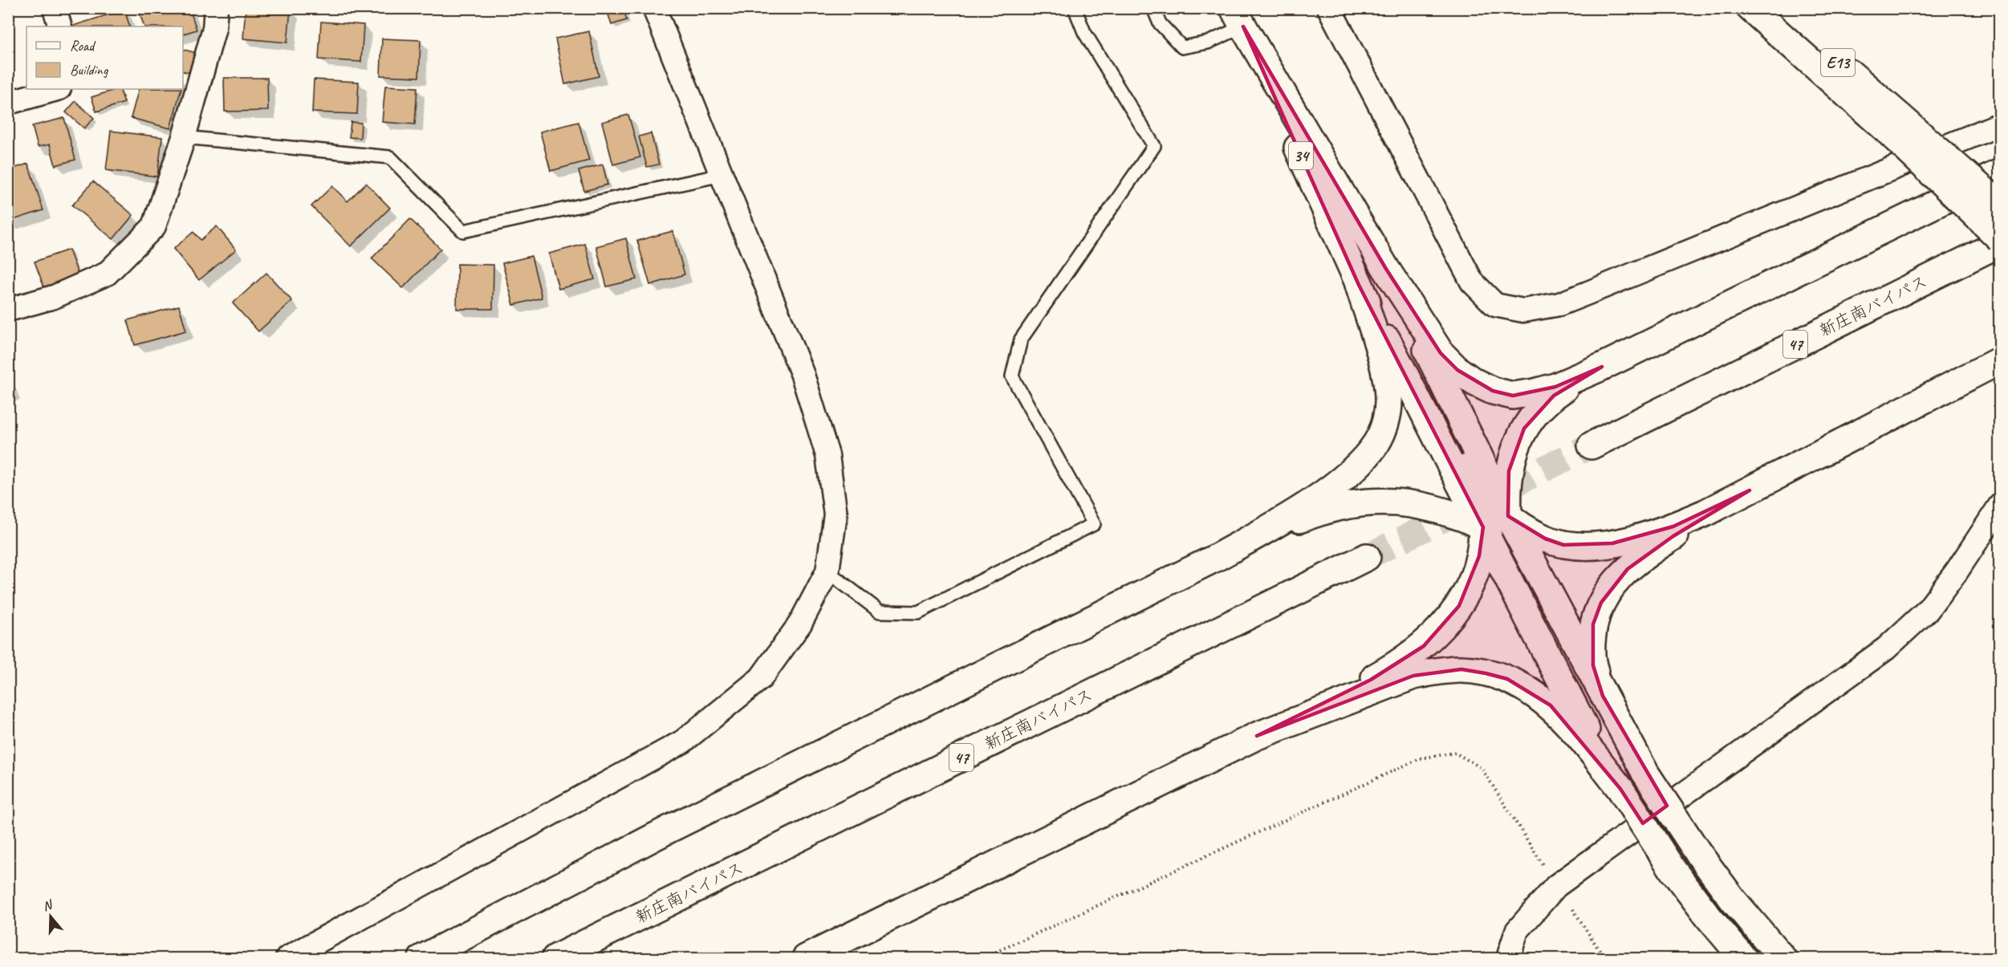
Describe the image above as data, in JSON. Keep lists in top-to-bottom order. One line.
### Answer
{"streets":{"highway":["E13","34","新庄南バイパス","47"]},"legend":["Road","Building"],"north":"top"}
